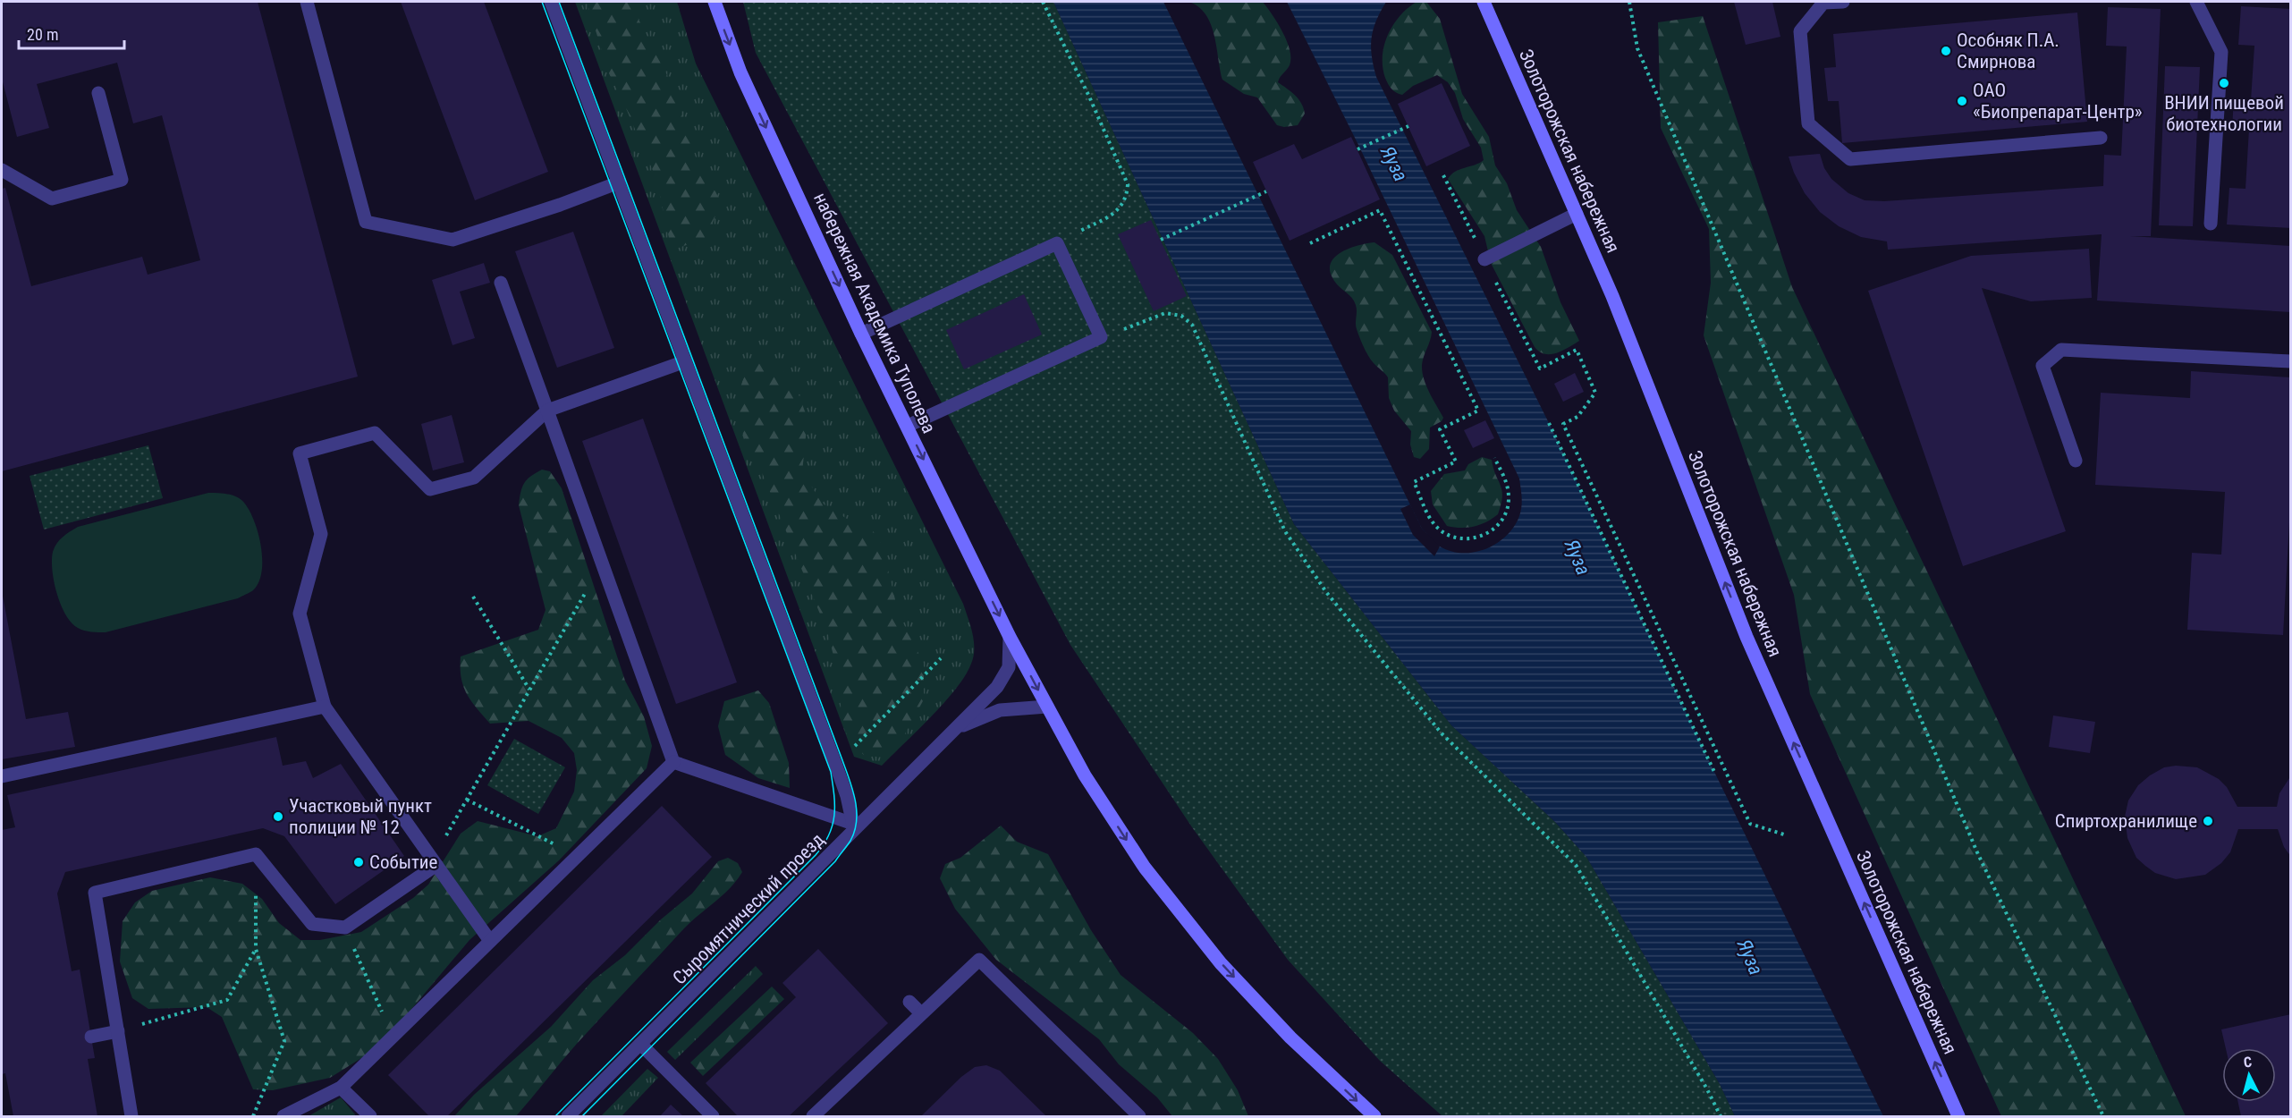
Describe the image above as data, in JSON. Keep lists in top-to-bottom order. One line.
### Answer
{"streets":{"main road":["Золоторожская набережная","набережная Академика Туполева"],"street":["Сыромятнический проезд"]},"crossings":[["набережная Академика Туполева","Сыромятнический проезд"]],"one_way":["Золоторожская набережная","набережная Академика Туполева"],"water":["Яуза"],"places":["Особняк П.А. Смирнова","ВНИИ пищевой биотехнологии","ОАО «Биопрепарат-Центр»","Участковый пункт полиции № 12","Спиртохранилище","Событие"],"scale_bar":"20 m","north":"top"}
